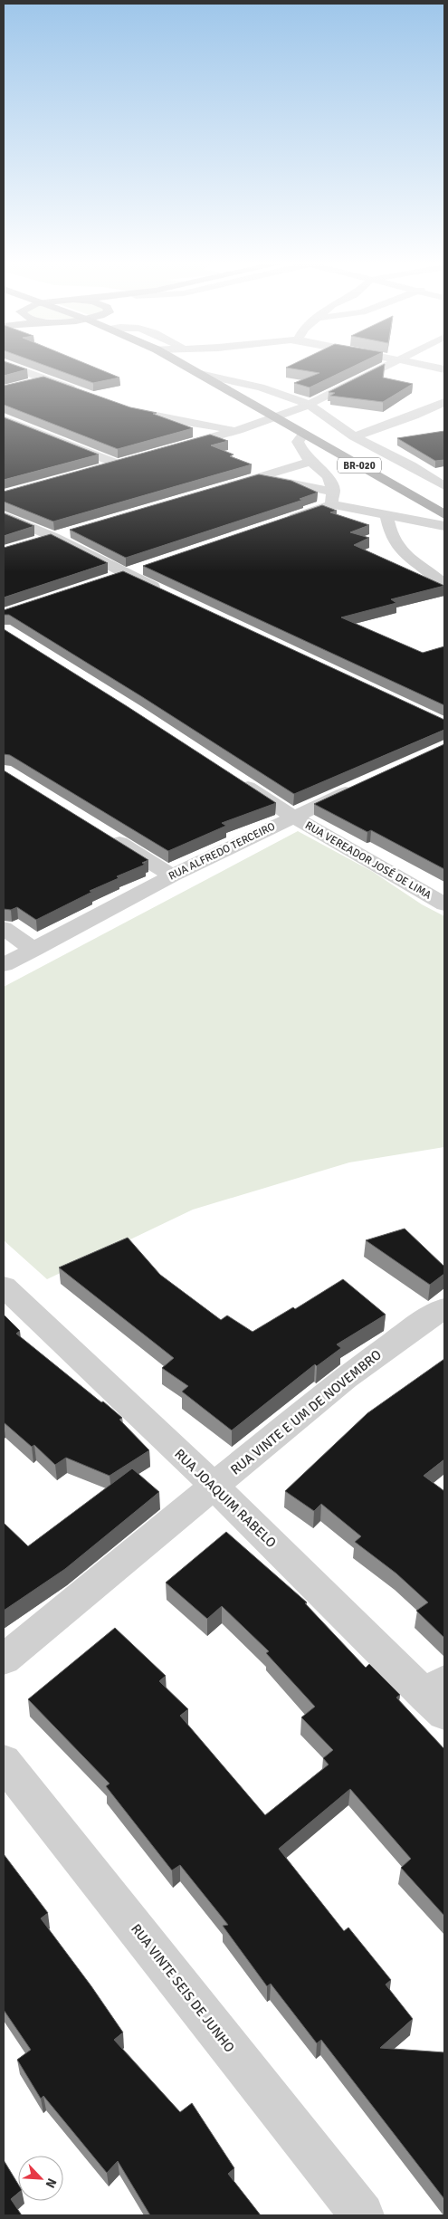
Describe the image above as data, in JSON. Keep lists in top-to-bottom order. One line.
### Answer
{"streets":{"highway":["BR-020"],"street":["RUA ALFREDO TERCEIRO","RUA VEREADOR JOSÉ DE LIMA","RUA VINTE E UM DE NOVEMBRO","RUA JOAQUIM RABELO","RUA VINTE SEIS DE JUNHO"]},"crossings":[["RUA ALFREDO TERCEIRO","RUA VEREADOR JOSÉ DE LIMA"],["RUA VINTE E UM DE NOVEMBRO","RUA JOAQUIM RABELO"]],"north":"bottom right"}
